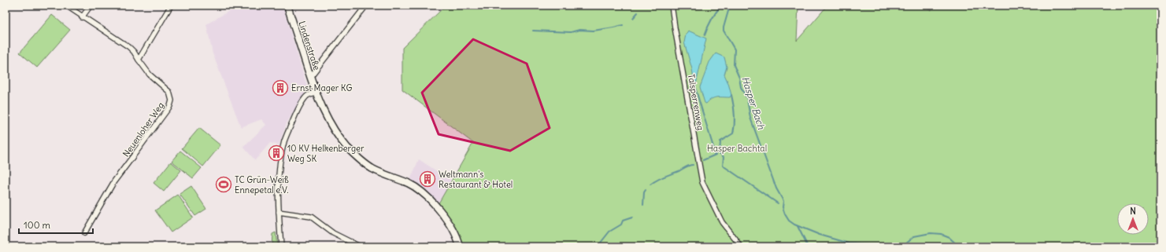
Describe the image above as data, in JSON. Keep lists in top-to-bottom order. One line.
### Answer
{"streets":{"main road":["Lindenstraße"],"street":["Talsperrenweg","Neuenloher Weg"]},"water":["Hasper Bach"],"parks":["Hasper Bachtal"],"places":{"building":["Ernst Mager KG","10 KV Helkenberger Weg SK","Weltmann's Restaurant & Hotel"],"sports":["TC Grün-Weiß Ennepetal e.V."]},"scale_bar":"100 m","north":"top"}
